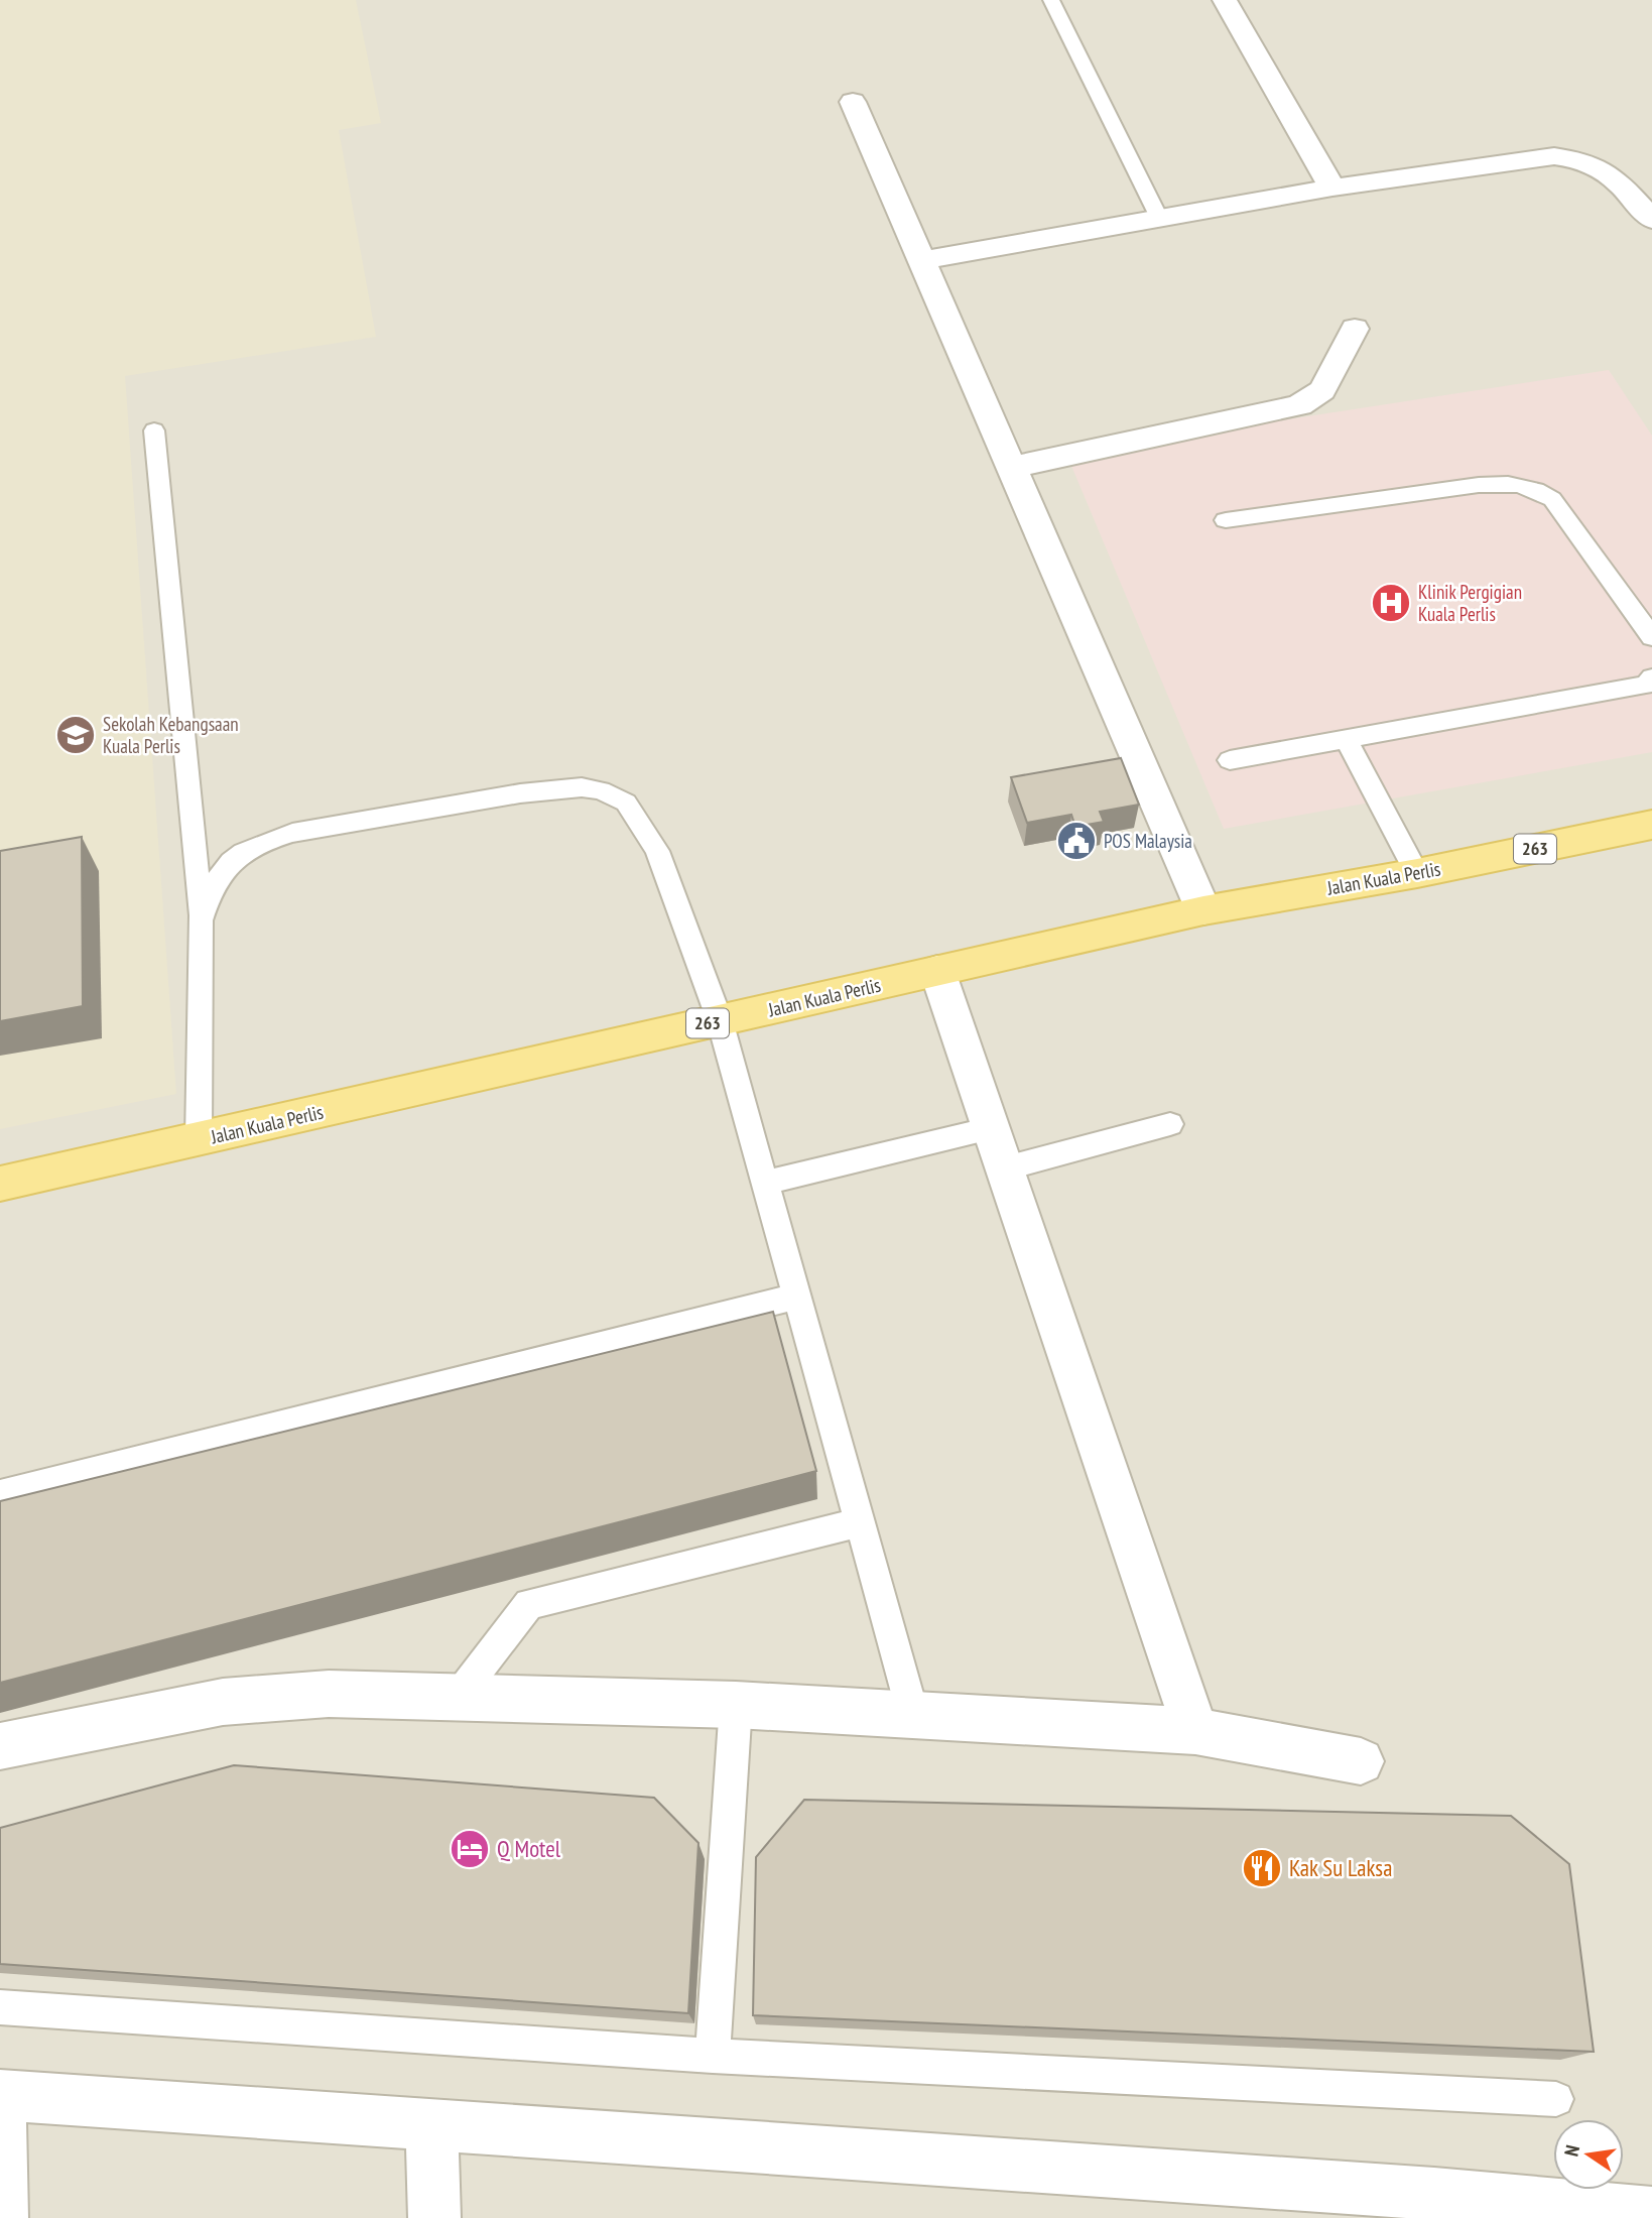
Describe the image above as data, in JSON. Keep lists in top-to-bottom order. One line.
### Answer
{"streets":{"main road":["263","Jalan Kuala Perlis"]},"places":{"hospital":["Klinik Pergigian Kuala Perlis"],"school or university":["Sekolah Kebangsaan Kuala Perlis"],"public building":["POS Malaysia"],"hotel":["Q Motel"],"restaurant":["Kak Su Laksa"]},"north":"left"}
